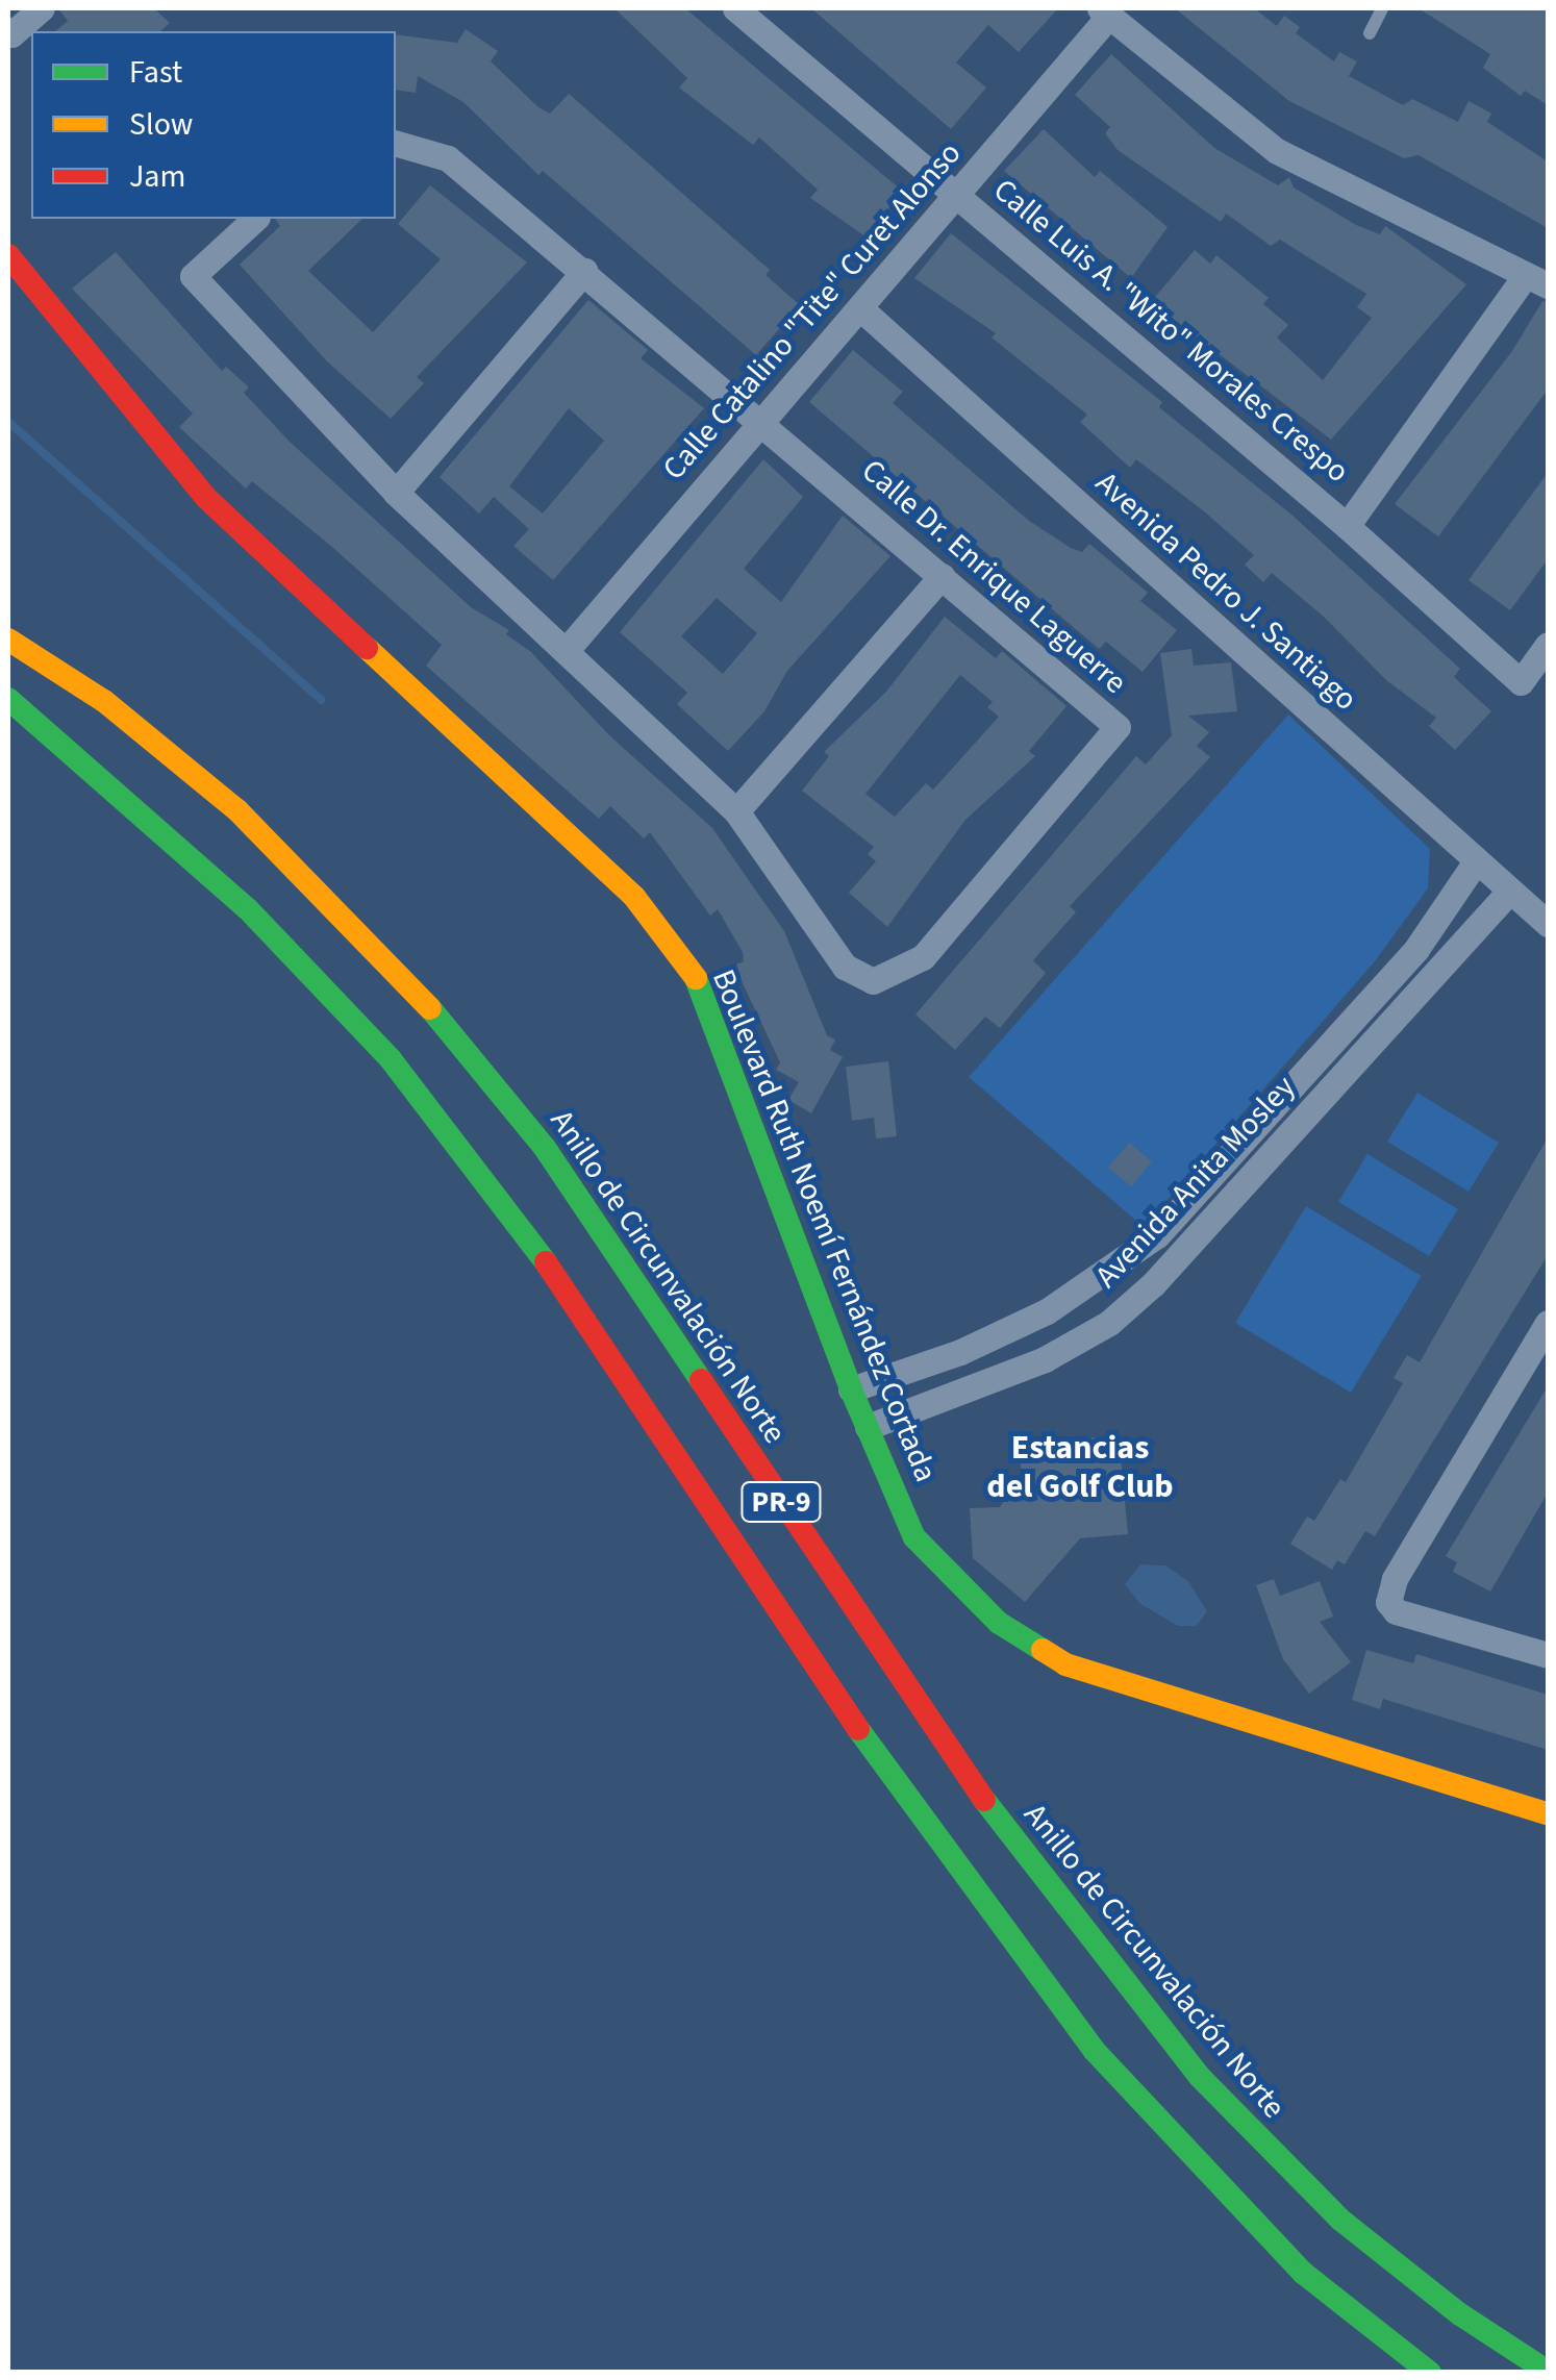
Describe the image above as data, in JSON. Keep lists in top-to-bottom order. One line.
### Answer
{"streets":{"main road":["Boulevard Ruth Noemí Fernández Cortada","Anillo de Circunvalación Norte","PR-9"],"street":["Calle Catalino \"Tite\" Curet Alonso","Calle Luis A. \"Wito\" Morales Crespo","Calle Dr. Enrique Laguerre","Avenida Pedro J. Santiago","Avenida Anita Mosley"]},"crossings":[["Calle Catalino \"Tite\" Curet Alonso","Calle Luis A. \"Wito\" Morales Crespo"],["Calle Catalino \"Tite\" Curet Alonso","Calle Dr. Enrique Laguerre"],["Calle Catalino \"Tite\" Curet Alonso","Avenida Pedro J. Santiago"],["Avenida Pedro J. Santiago","Avenida Anita Mosley"],["Avenida Anita Mosley","Boulevard Ruth Noemí Fernández Cortada"]],"districts":["Estancias del Golf Club"],"legend":["Fast","Slow","Jam"]}
